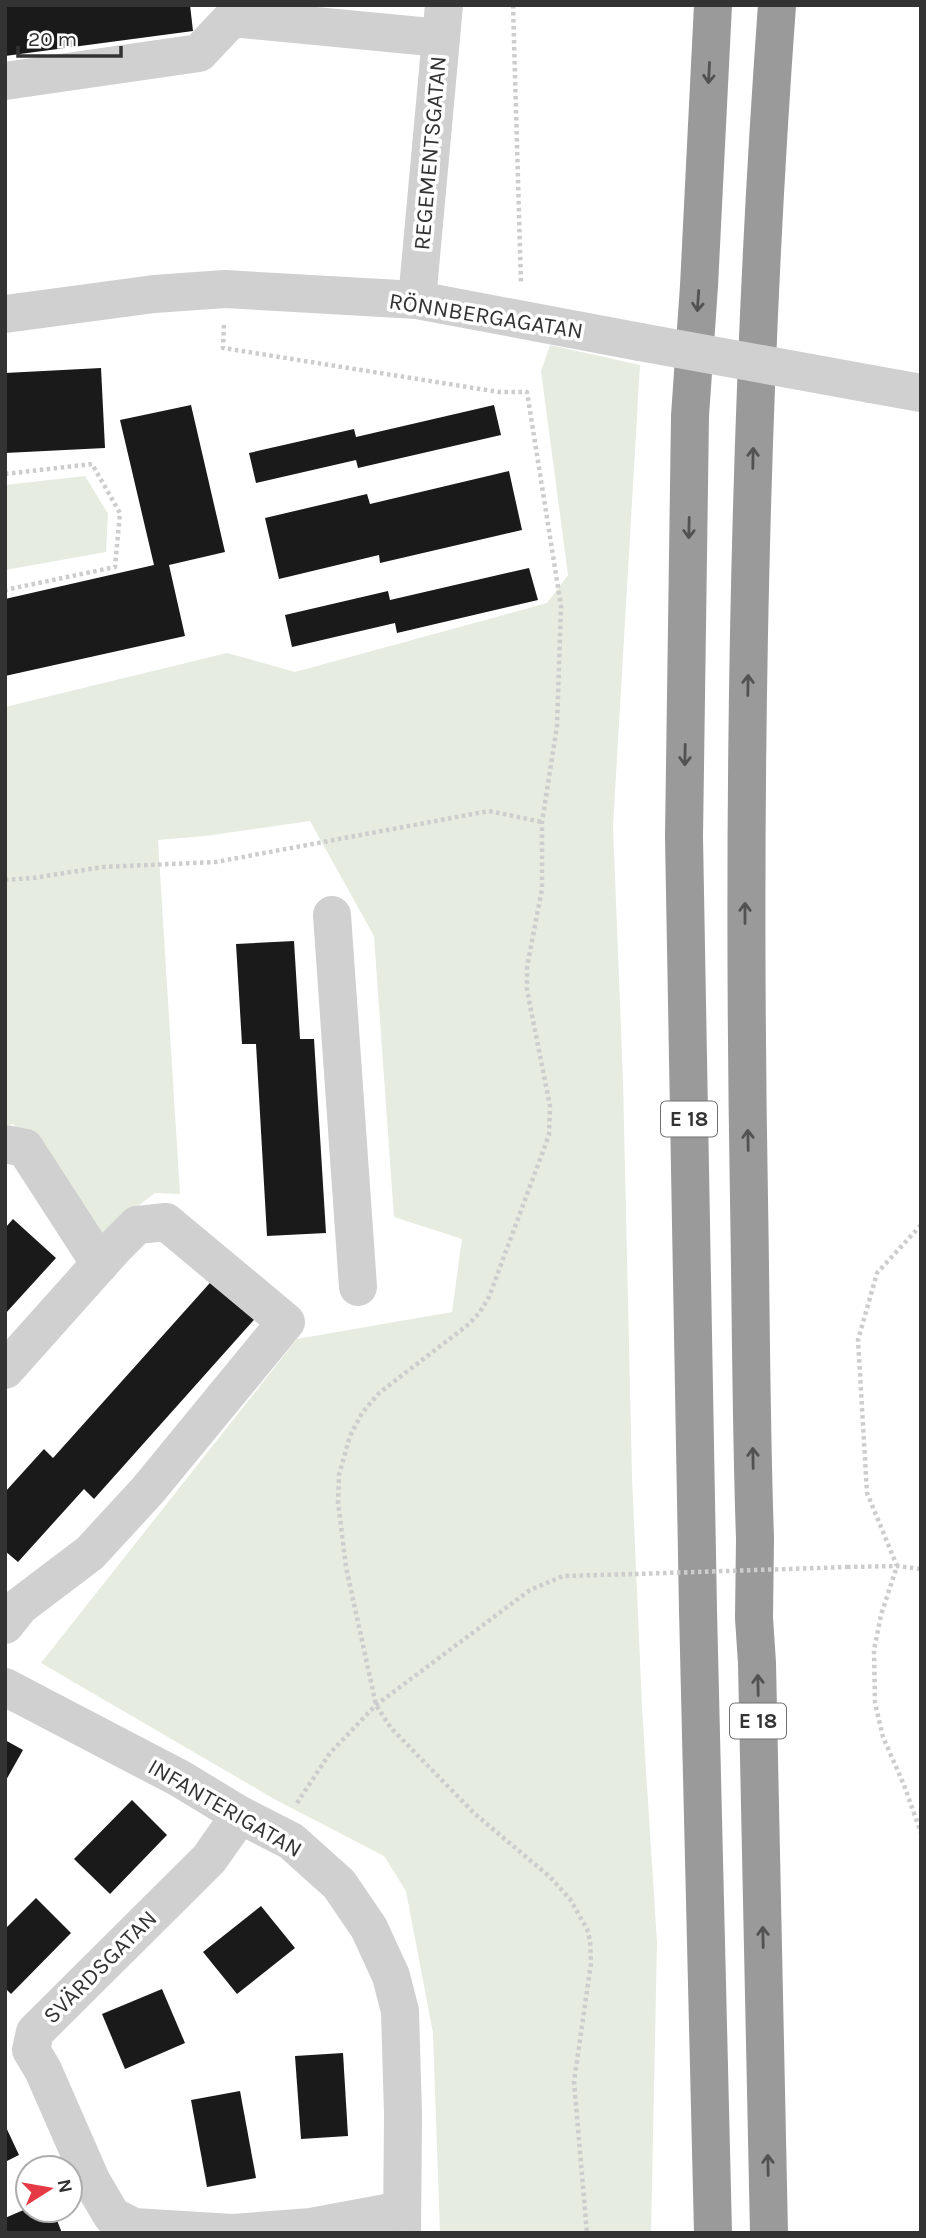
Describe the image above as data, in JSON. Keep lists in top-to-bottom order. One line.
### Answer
{"streets":{"highway":["E 18"],"street":["REGEMENTSGATAN","RÖNNBERGAGATAN","INFANTERIGATAN","SVÄRDSGATAN"]},"crossings":[["REGEMENTSGATAN","RÖNNBERGAGATAN"],["INFANTERIGATAN","SVÄRDSGATAN"]],"scale_bar":"20 m","north":"right"}
